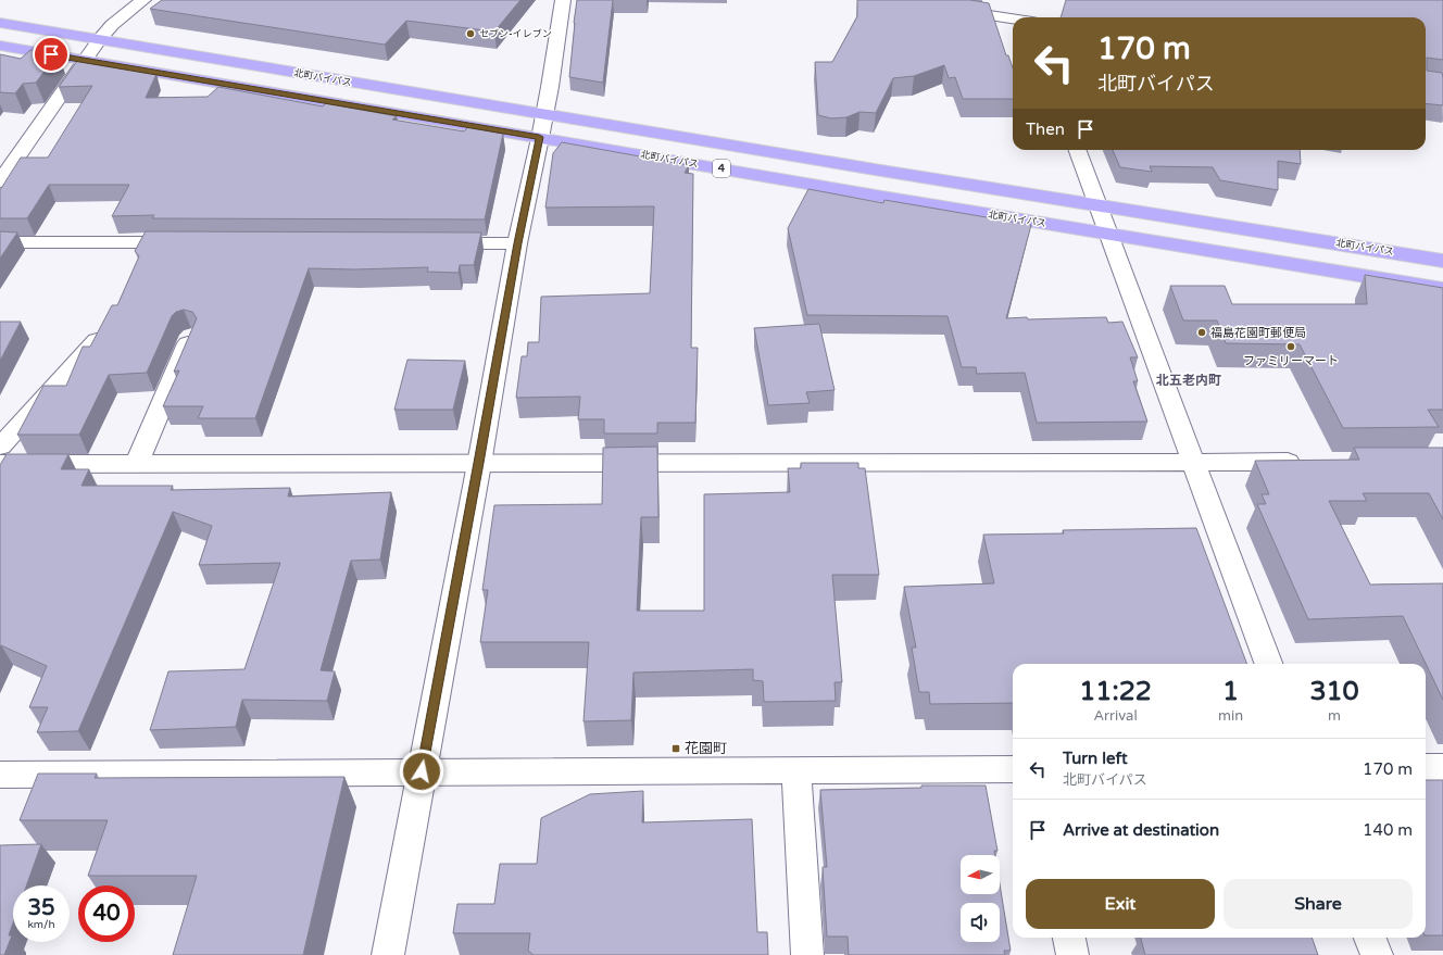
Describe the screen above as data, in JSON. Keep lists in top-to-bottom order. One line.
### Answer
{"streets":{"highway":["北町バイパス","4"]},"districts":["北五老内町"],"places":{"other":["セブン-イレブン","福島花園町郵便局","ファミリーマート"],"transit":["花園町"]},"north":"left","page":{"turn":["170 m","北町バイパス"],"then":"Then","eta":["11:22","Arrival","1","min","310","m"],"list":[{"name":"Turn left","note":"北町バイパス","value":"170 m"},{"name":"Arrive at destination","value":"140 m"}],"buttons":["Exit","Share"],"speed":"35 km/h","limit":"40"}}
